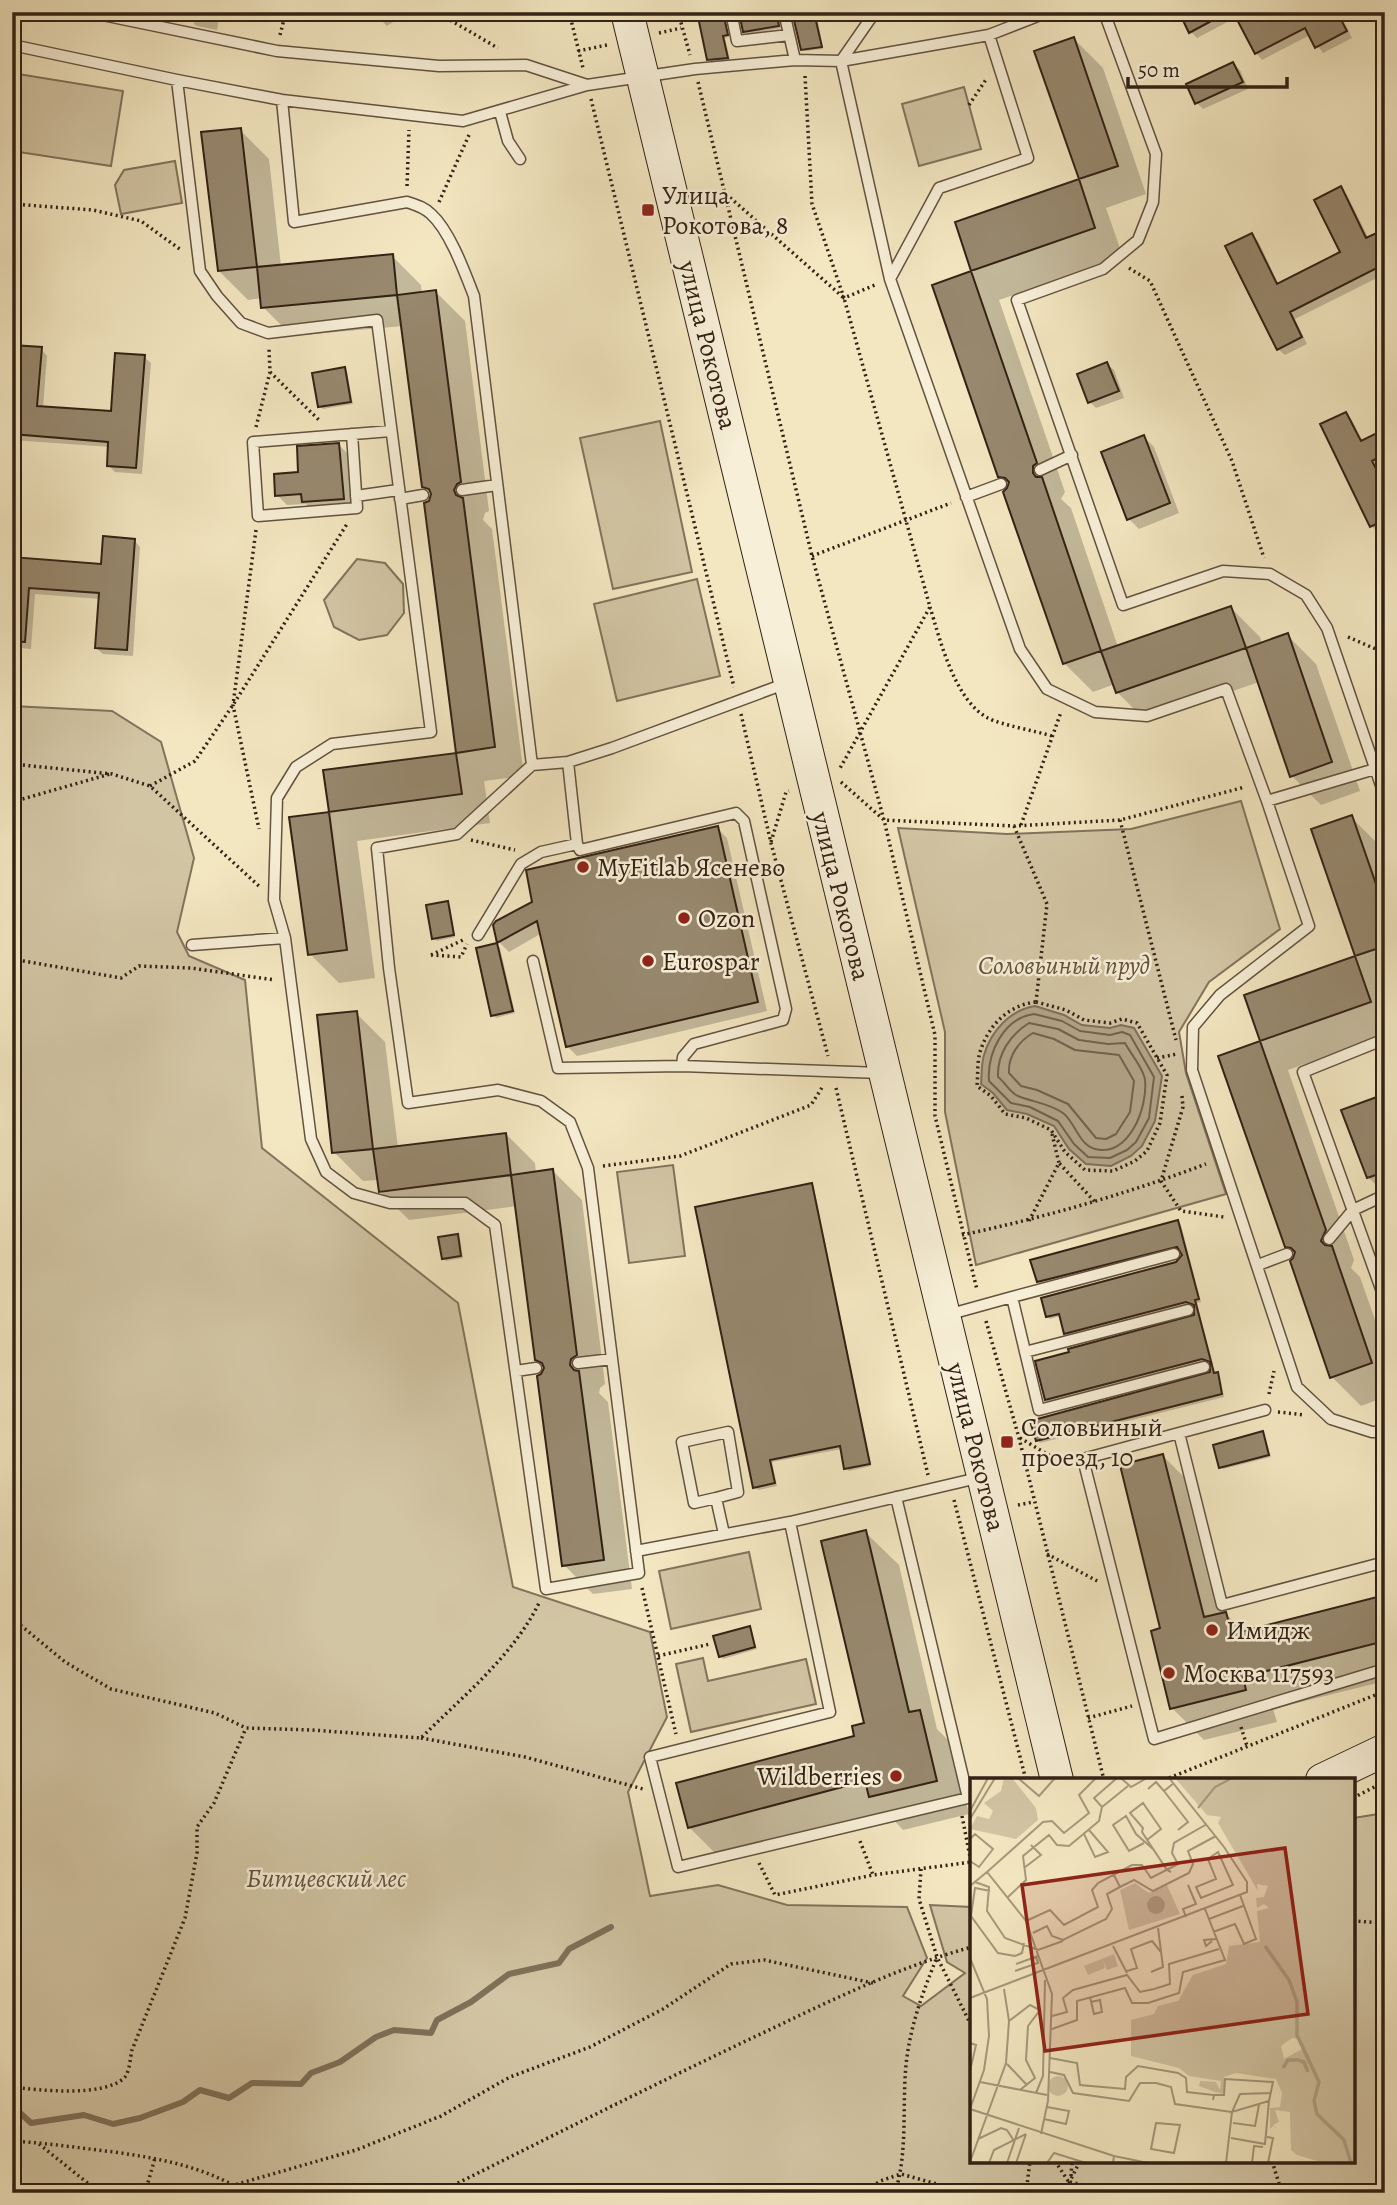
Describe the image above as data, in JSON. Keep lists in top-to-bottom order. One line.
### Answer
{"streets":{"street":["улица Рокотова"]},"parks":["Соловьиный пруд","Битцевский лес"],"places":{"transit":["Улица Рокотова, 8","Соловьиный проезд, 10"],"other":["MyFitlab Ясенево","Ozon","Eurospar","Имидж","Москва 117593","Wildberries"]},"scale_bar":"50 m"}
